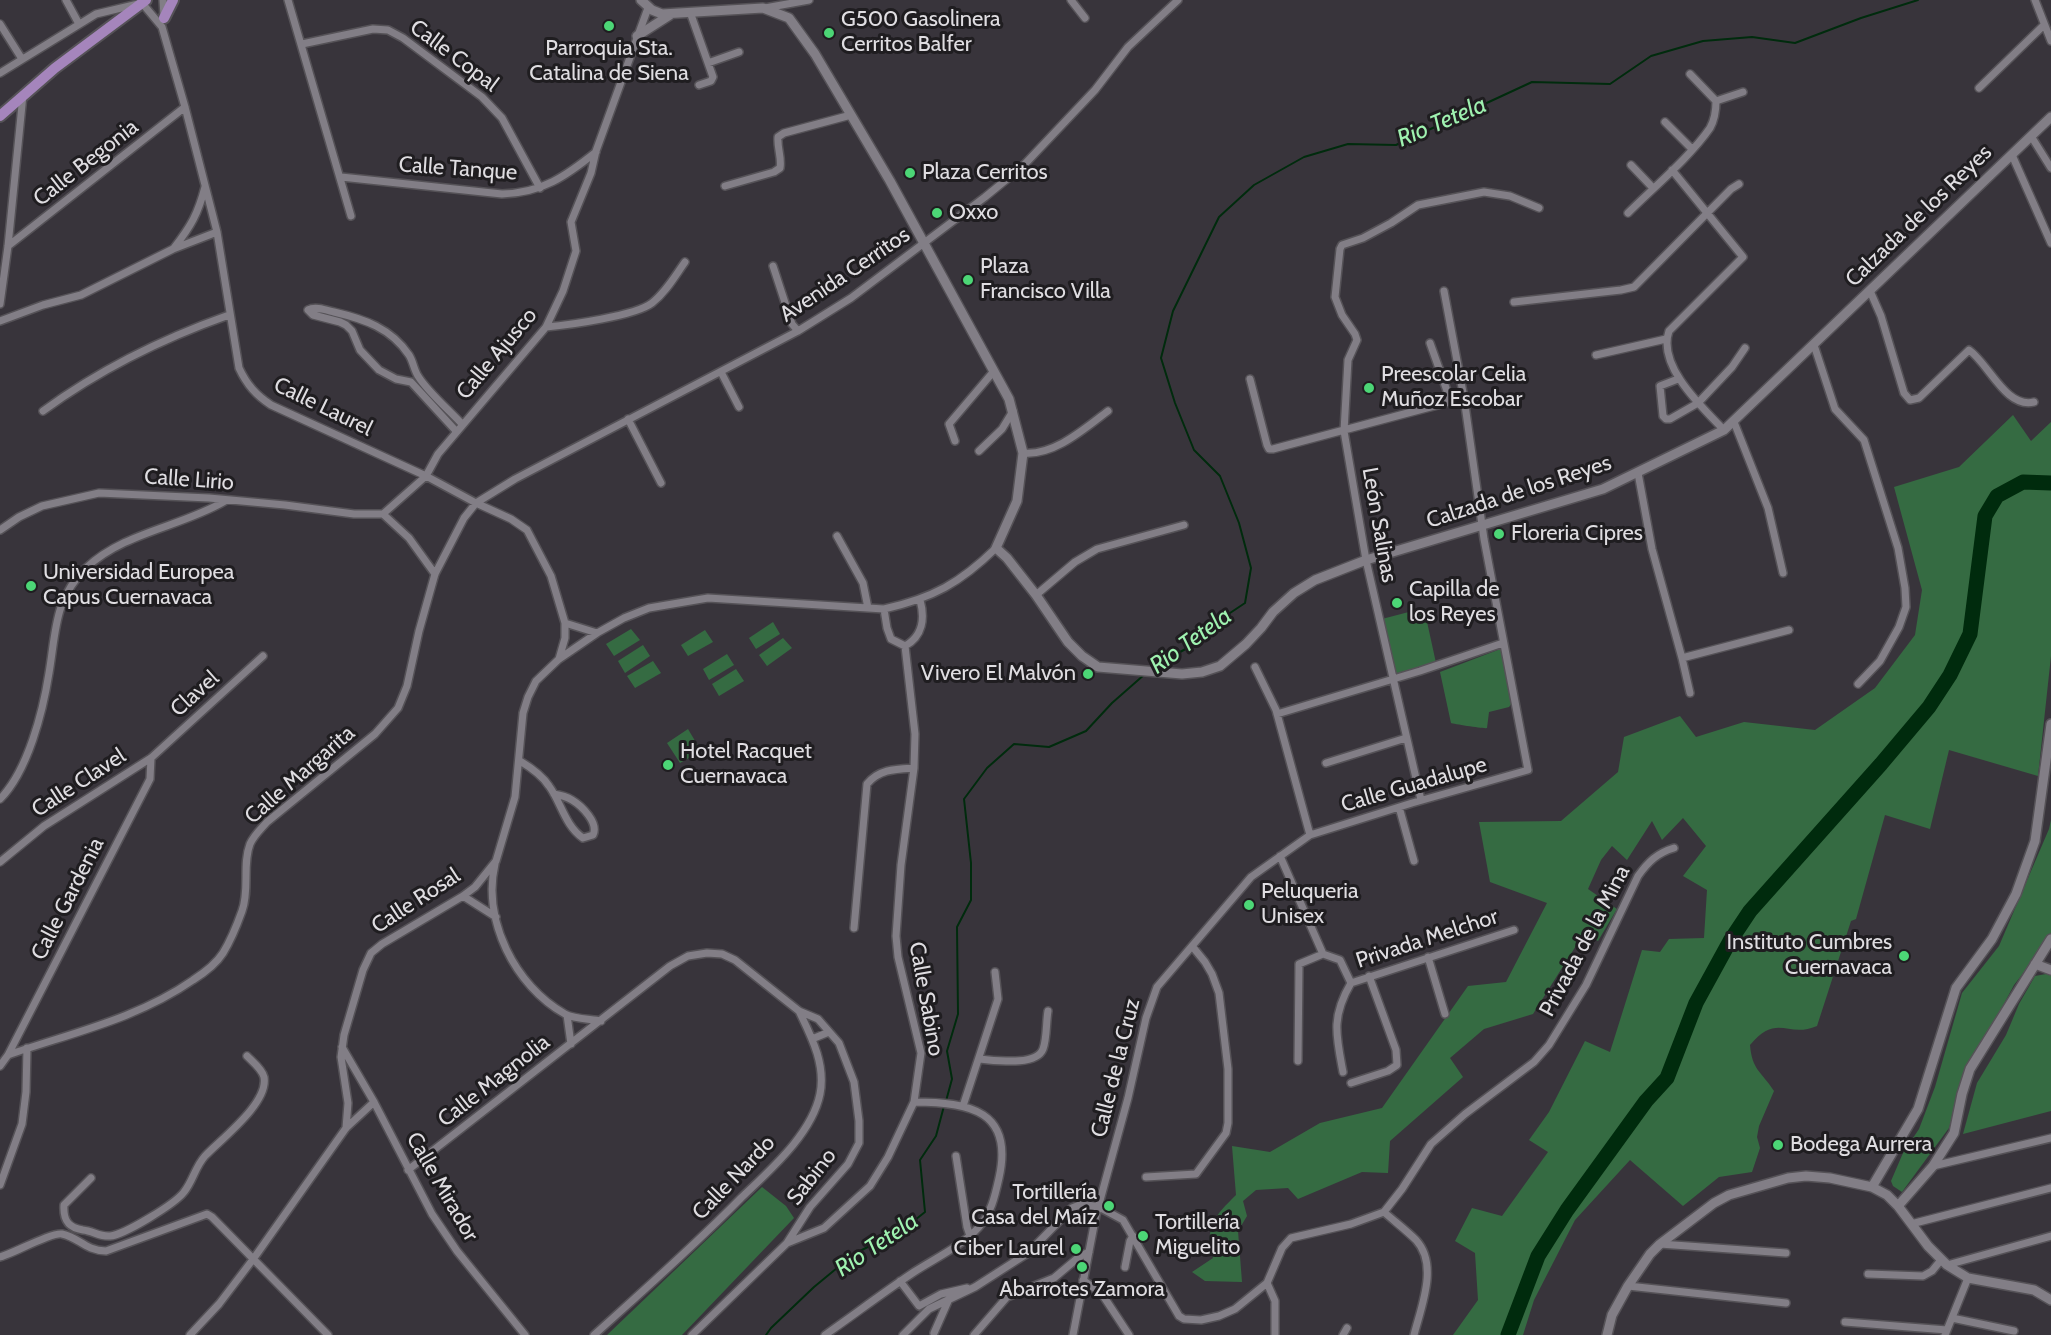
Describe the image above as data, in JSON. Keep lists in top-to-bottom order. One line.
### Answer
{"streets":{"street":["Calle Copal","Calle Begonia","Calle Tanque","Calzada de los Reyes","Avenida Cerritos","Calle Ajusco","Calle Laurel","Calle Lirio","León Salinas","Clavel","Calle Margarita","Calle Clavel","Calle Guadalupe","Calle Gardenia","Calle Rosal","Privada Melchor","Privada de la Mina","Calle Sabino","Calle de la Cruz","Calle Magnolia","Sabino","Calle Nardo","Calle Mirador"]},"crossings":[["Calle Copal","Calle Tanque"],["Calle Begonia","Calle Laurel"],["Calle Tanque","Calle Ajusco"],["Calzada de los Reyes","León Salinas"],["Calzada de los Reyes","Calle Rosal"],["Avenida Cerritos","Calle Laurel"],["Avenida Cerritos","Calle Margarita"],["Calle Ajusco","Calle Laurel"],["Calle Ajusco","Calle Lirio"],["Calle Laurel","Calle Margarita"],["Calle Laurel","Calle Rosal"],["León Salinas","Calle Guadalupe"],["Clavel","Calle Clavel"],["Clavel","Calle Gardenia"],["Calle Margarita","Calle Gardenia"],["Calle Clavel","Calle Gardenia"],["Calle Guadalupe","Calle de la Cruz"],["Calle Rosal","Calle Mirador"],["Calle Sabino","Sabino"],["Calle Magnolia","Sabino"],["Calle Magnolia","Calle Nardo"],["Calle Magnolia","Calle Mirador"],["Sabino","Calle Nardo"]],"water":["Rio Tetela"],"places":["Parroquia Sta. Catalina de Siena","G500 Gasolinera Cerritos Balfer","Plaza Cerritos","Oxxo","Plaza Francisco Villa","Preescolar Celia Muñoz Escobar","Floreria Cipres","Universidad Europea Capus Cuernavaca","Capilla de los Reyes","Vivero El Malvón","Hotel Racquet Cuernavaca","Peluqueria Unisex","Instituto Cumbres Cuernavaca","Bodega Aurrera","Tortillería Casa del Maíz","Tortillería Miguelito","Ciber Laurel","Abarrotes Zamora"]}
